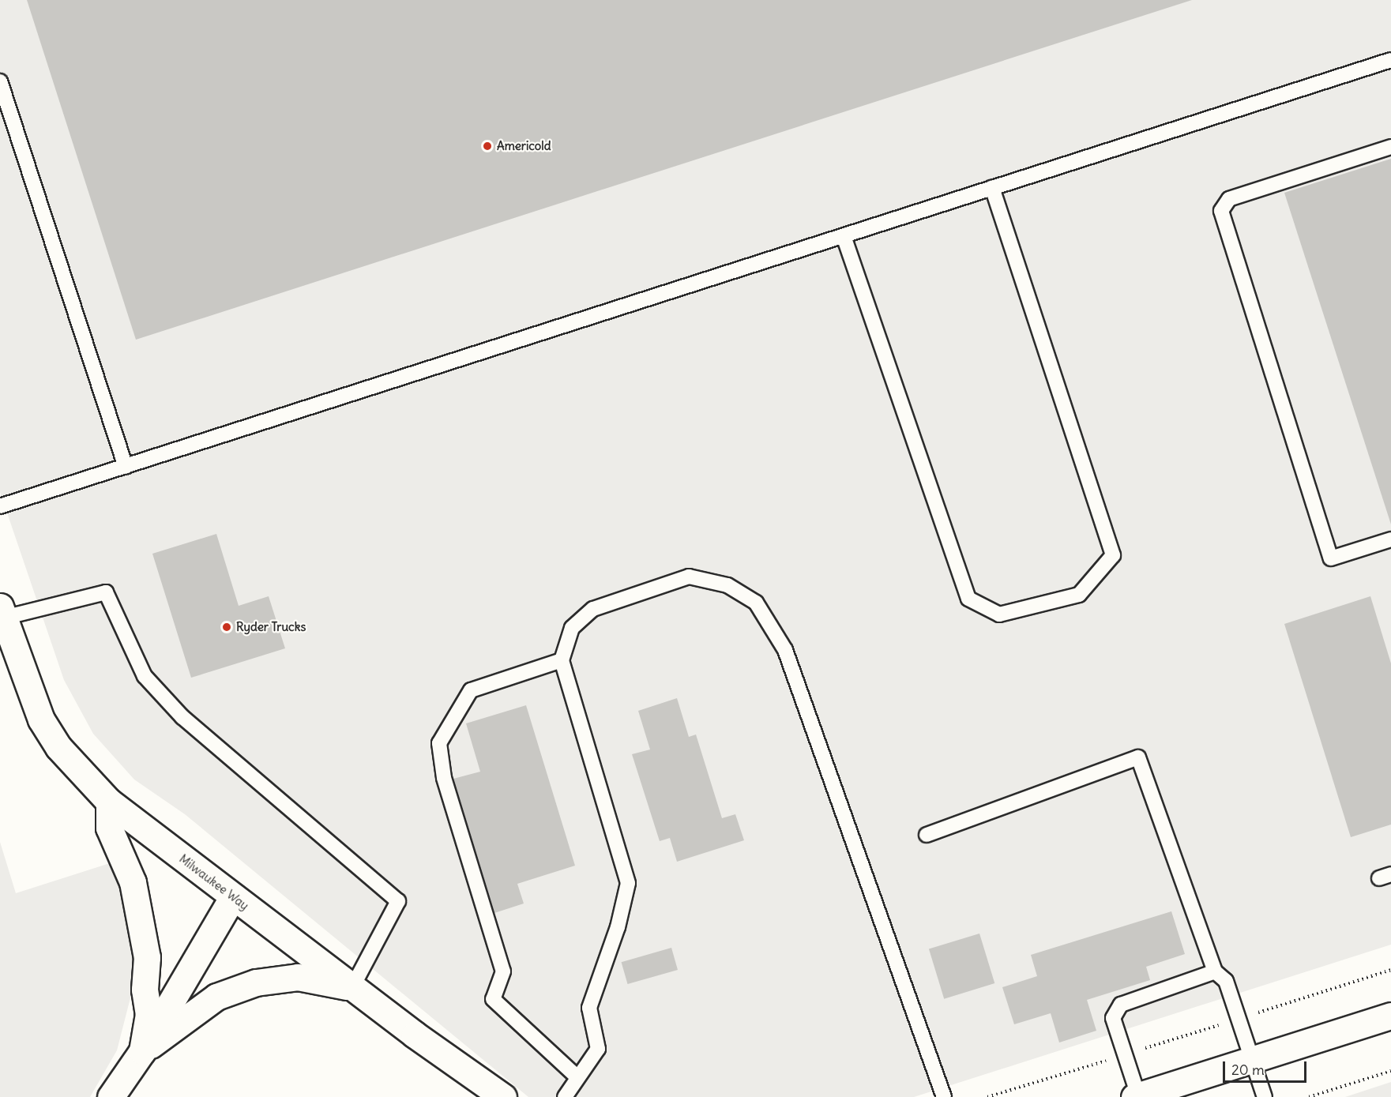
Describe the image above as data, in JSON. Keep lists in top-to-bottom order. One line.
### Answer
{"streets":{"street":["Milwaukee Way"]},"places":["Americold","Ryder Trucks"],"scale_bar":"20 m"}
